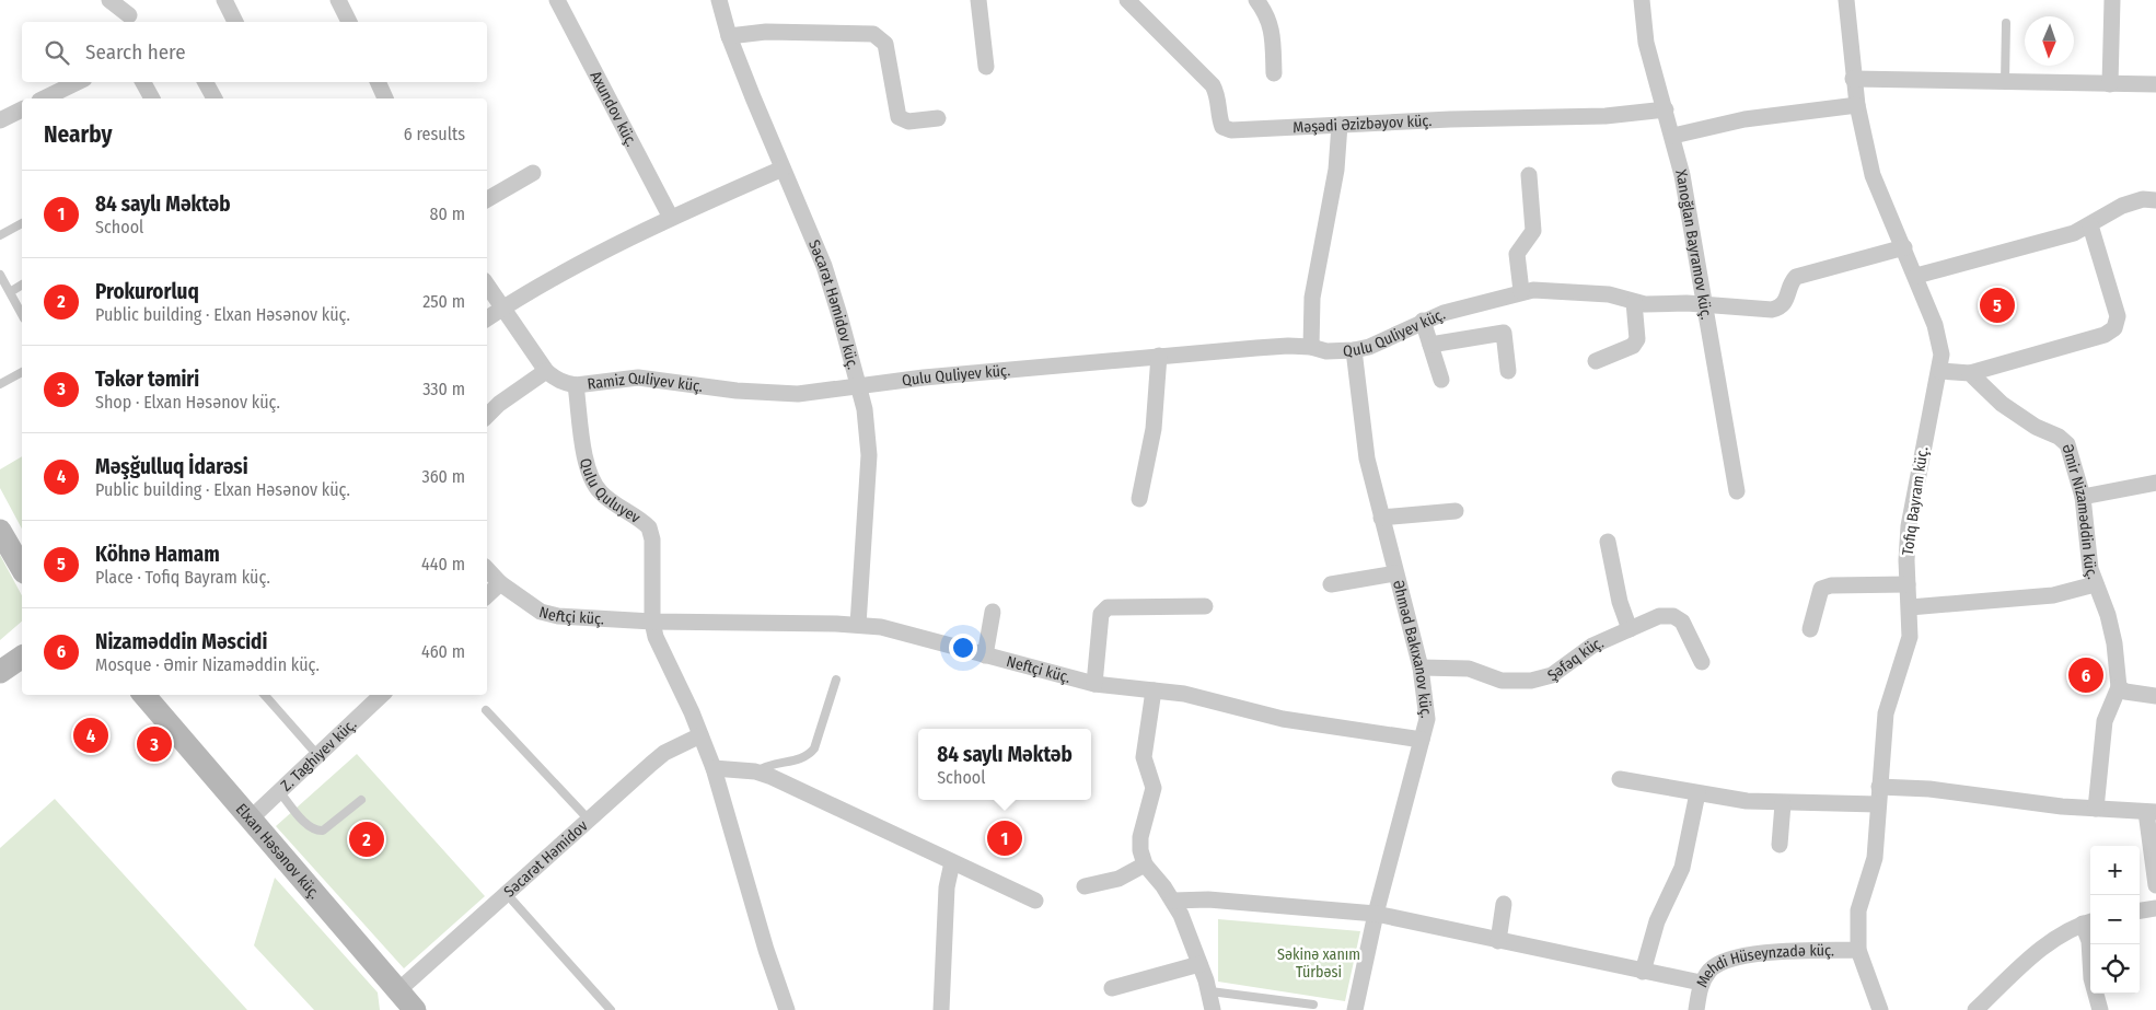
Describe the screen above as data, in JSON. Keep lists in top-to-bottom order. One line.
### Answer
{"streets":{"street":["Axundov küç.","Məşədi Əzizbəyov küç.","Xanoğlan Bayramov küç.","Səcarət Həmidov küç.","Qulu Quliyev küç.","Ramiz Quliyev küç.","Qulu Quluyev","Tofiq Bayram küç.","Əmir Nizaməddin küç.","Neftçi küç.","Əhməd Bakıxanov küç.","Şəfəq küç.","Z. Taghiyev küç.","Elxan Həsənov küç.","Səcarət Həmidov","Mehdi Hüseynzadə küç."]},"crossings":[["Məşədi Əzizbəyov küç.","Xanoğlan Bayramov küç."],["Xanoğlan Bayramov küç.","Qulu Quliyev küç."],["Səcarət Həmidov küç.","Qulu Quliyev küç."],["Səcarət Həmidov küç.","Ramiz Quliyev küç."],["Səcarət Həmidov küç.","Neftçi küç."],["Qulu Quliyev küç.","Ramiz Quliyev küç."],["Qulu Quliyev küç.","Tofiq Bayram küç."],["Qulu Quliyev küç.","Əhməd Bakıxanov küç."],["Ramiz Quliyev küç.","Qulu Quluyev"],["Qulu Quluyev","Neftçi küç."],["Tofiq Bayram küç.","Mehdi Hüseynzadə küç."],["Neftçi küç.","Əhməd Bakıxanov küç."],["Əhməd Bakıxanov küç.","Şəfəq küç."],["Z. Taghiyev küç.","Elxan Həsənov küç."],["Elxan Həsənov küç.","Səcarət Həmidov"]],"parks":["Səkinə xanım Türbəsi"],"north":"bottom","page":{"search":"Search here","heading":["Nearby","6 results"],"list":[{"mark":"1","name":"84 saylı Məktəb","note":"School","value":"80 m"},{"mark":"2","name":"Prokurorluq","note":"Public building · Elxan Həsənov küç.","value":"250 m"},{"mark":"3","name":"Təkər təmiri","note":"Shop · Elxan Həsənov küç.","value":"330 m"},{"mark":"4","name":"Məşğulluq İdarəsi","note":"Public building · Elxan Həsənov küç.","value":"360 m"},{"mark":"5","name":"Köhnə Hamam","note":"Place · Tofiq Bayram küç.","value":"440 m"},{"mark":"6","name":"Nizaməddin Məscidi","note":"Mosque · Əmir Nizaməddin küç.","value":"460 m"}],"pins":["5","6","4","3","1","2"],"popup":["84 saylı Məktəb","School"],"map_buttons":["+","−"]}}
